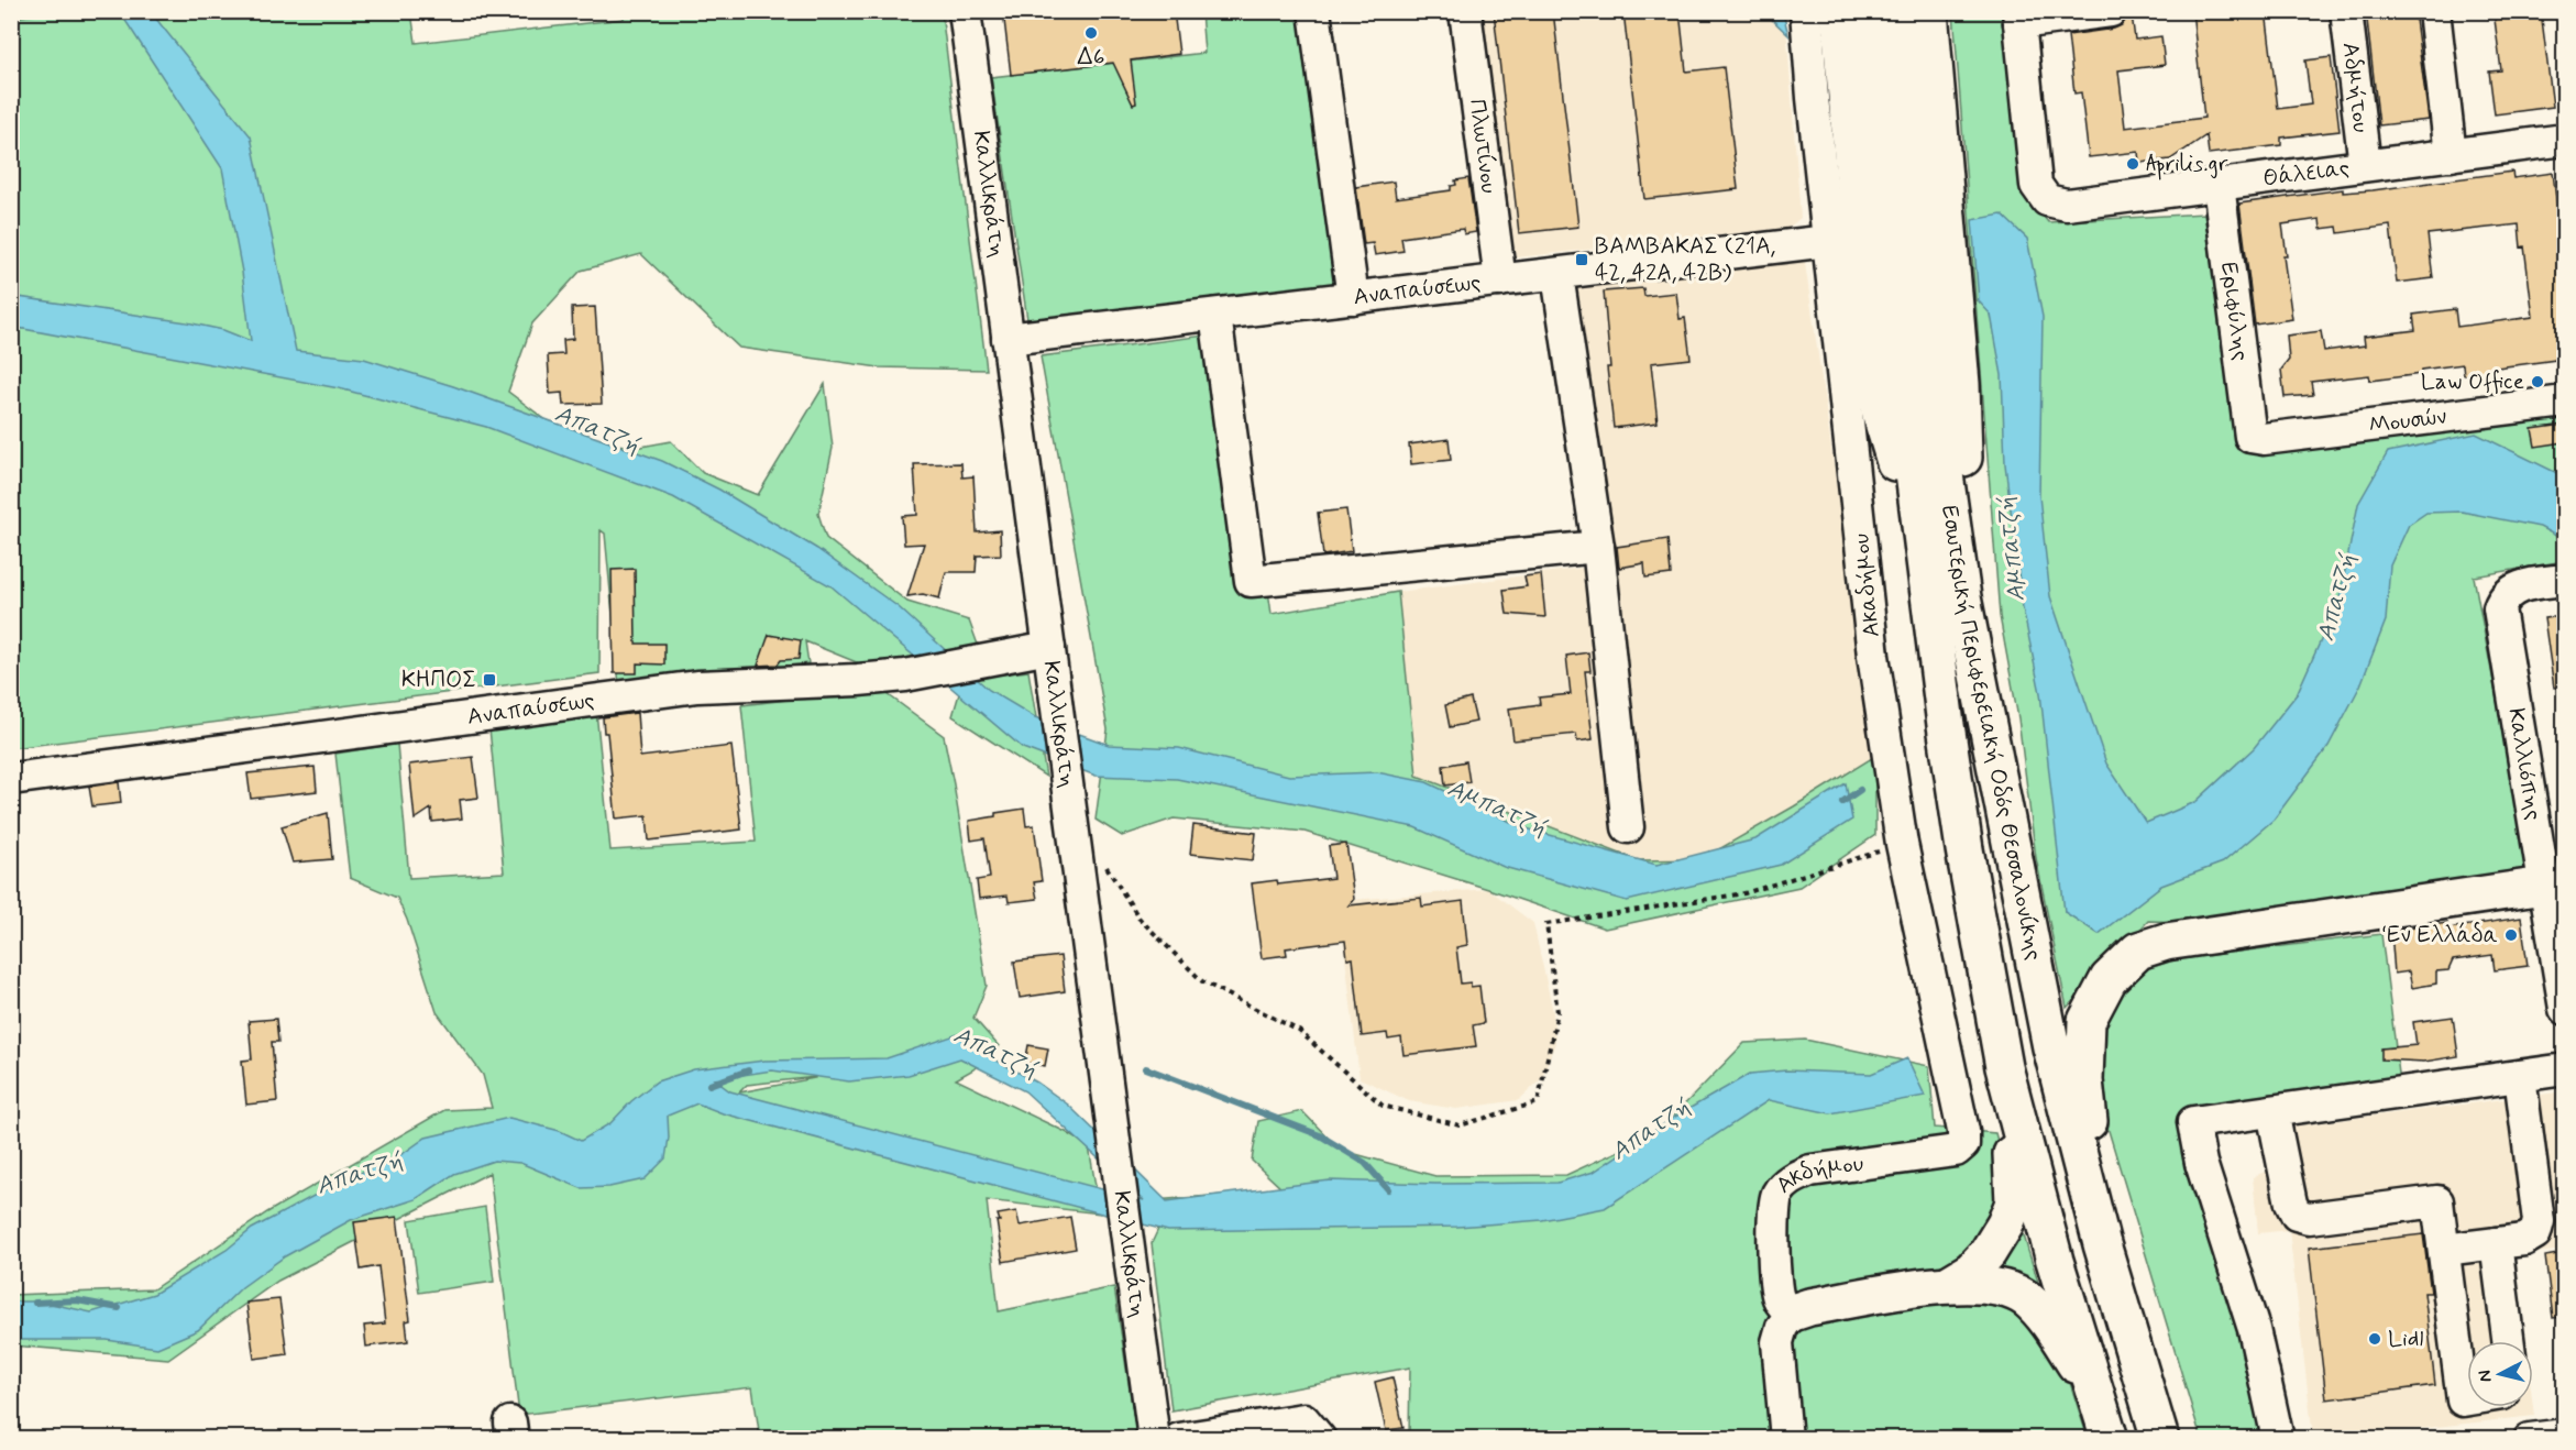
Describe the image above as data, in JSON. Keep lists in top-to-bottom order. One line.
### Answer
{"streets":{"highway":["Εσωτερική Περιφερειακή Οδός Θεσσαλονίκης"],"street":["Αδμήτου","Πλωτίνου","Θάλειας","Καλλικράτη","Αναπαύσεως","Εριφύλης","Μουσών","Ακαδήμου","Καλλιόπης","Ακδήμου"]},"crossings":[["Αδμήτου","Θάλειας"],["Πλωτίνου","Αναπαύσεως"],["Θάλειας","Εριφύλης"],["Καλλικράτη","Αναπαύσεως"],["Αναπαύσεως","Ακαδήμου"],["Εριφύλης","Μουσών"],["Ακαδήμου","Ακδήμου"]],"water":["Απατζή","Αμπατζή"],"places":{"other":["Δ6","Aprilis.gr","Law Office","‘Εν Ελλάδα","Lidl"],"transit":["ΒΑΜΒΑΚΑΣ (21Α, 42, 42Α, 42Β)","ΚΗΠΟΣ"]},"north":"left"}
